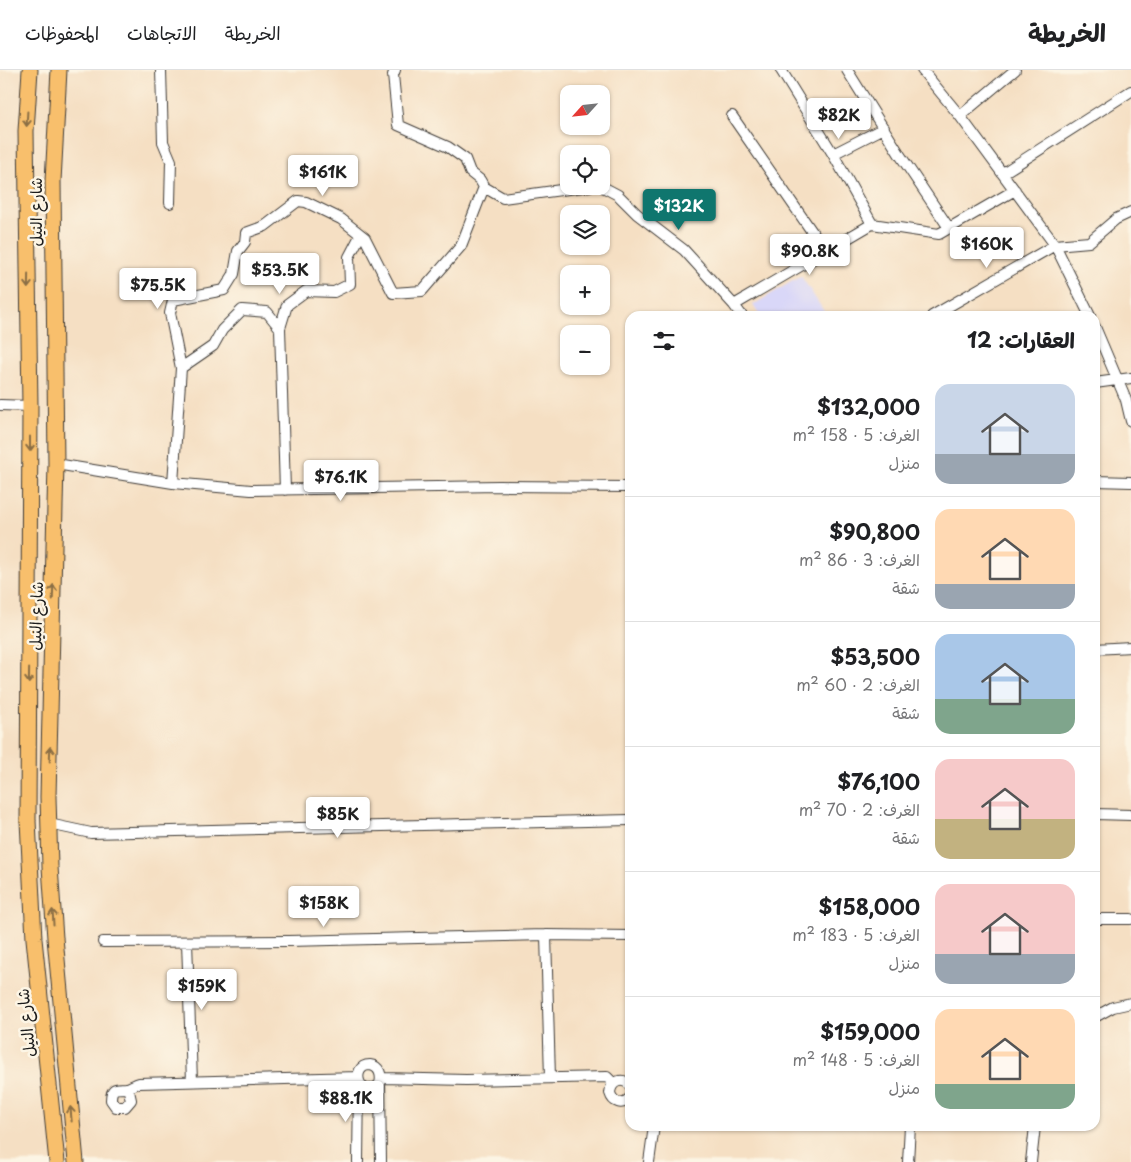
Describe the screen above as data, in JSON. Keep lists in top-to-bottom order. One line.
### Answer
{"streets":{"main road":["شارع النيل"]},"north":"bottom left","page":{"header":"الخريطة","nav":["الخريطة","الاتجاهات","المحفوظات"],"map_buttons":["+","−"],"price":["$82K","$161K","$132K","$160K","$90.8K","$53.5K","$75.5K","$76.1K","$85K","$158K","$159K","$88.1K"],"heading":"العقارات: 12","list":[{"name":"$132,000","note":"الغرف: 5 · 158 m² · منزل"},{"name":"$90,800","note":"الغرف: 3 · 86 m² · شقة"},{"name":"$53,500","note":"الغرف: 2 · 60 m² · شقة"},{"name":"$76,100","note":"الغرف: 2 · 70 m² · شقة"},{"name":"$158,000","note":"الغرف: 5 · 183 m² · منزل"},{"name":"$159,000","note":"الغرف: 5 · 148 m² · منزل"}]}}
